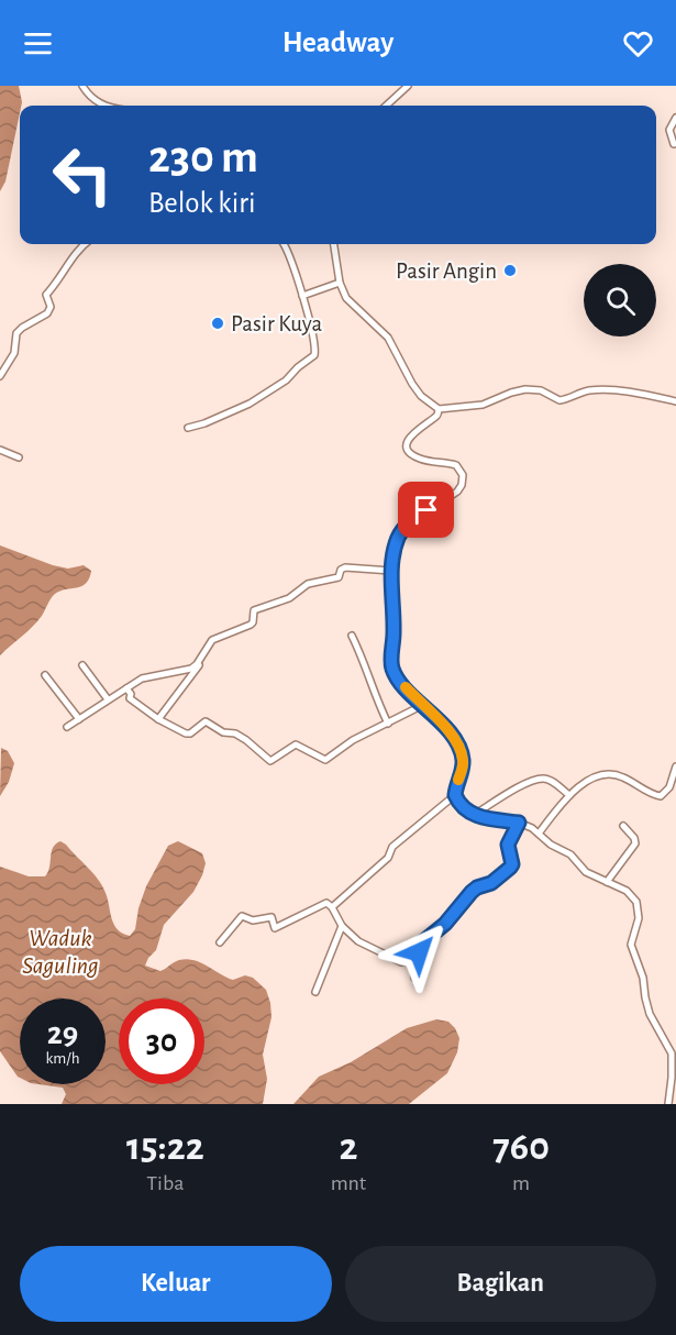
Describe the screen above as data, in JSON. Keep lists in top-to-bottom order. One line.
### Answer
{"water":["Waduk Saguling"],"places":["Pasir Angin","Pasir Kuya"],"page":{"header":"Headway","turn":["230 m","Belok kiri"],"speed":"29 km/h","limit":"30","eta":["15:22","Tiba","2","mnt","760","m"],"buttons":["Keluar","Bagikan"]}}
